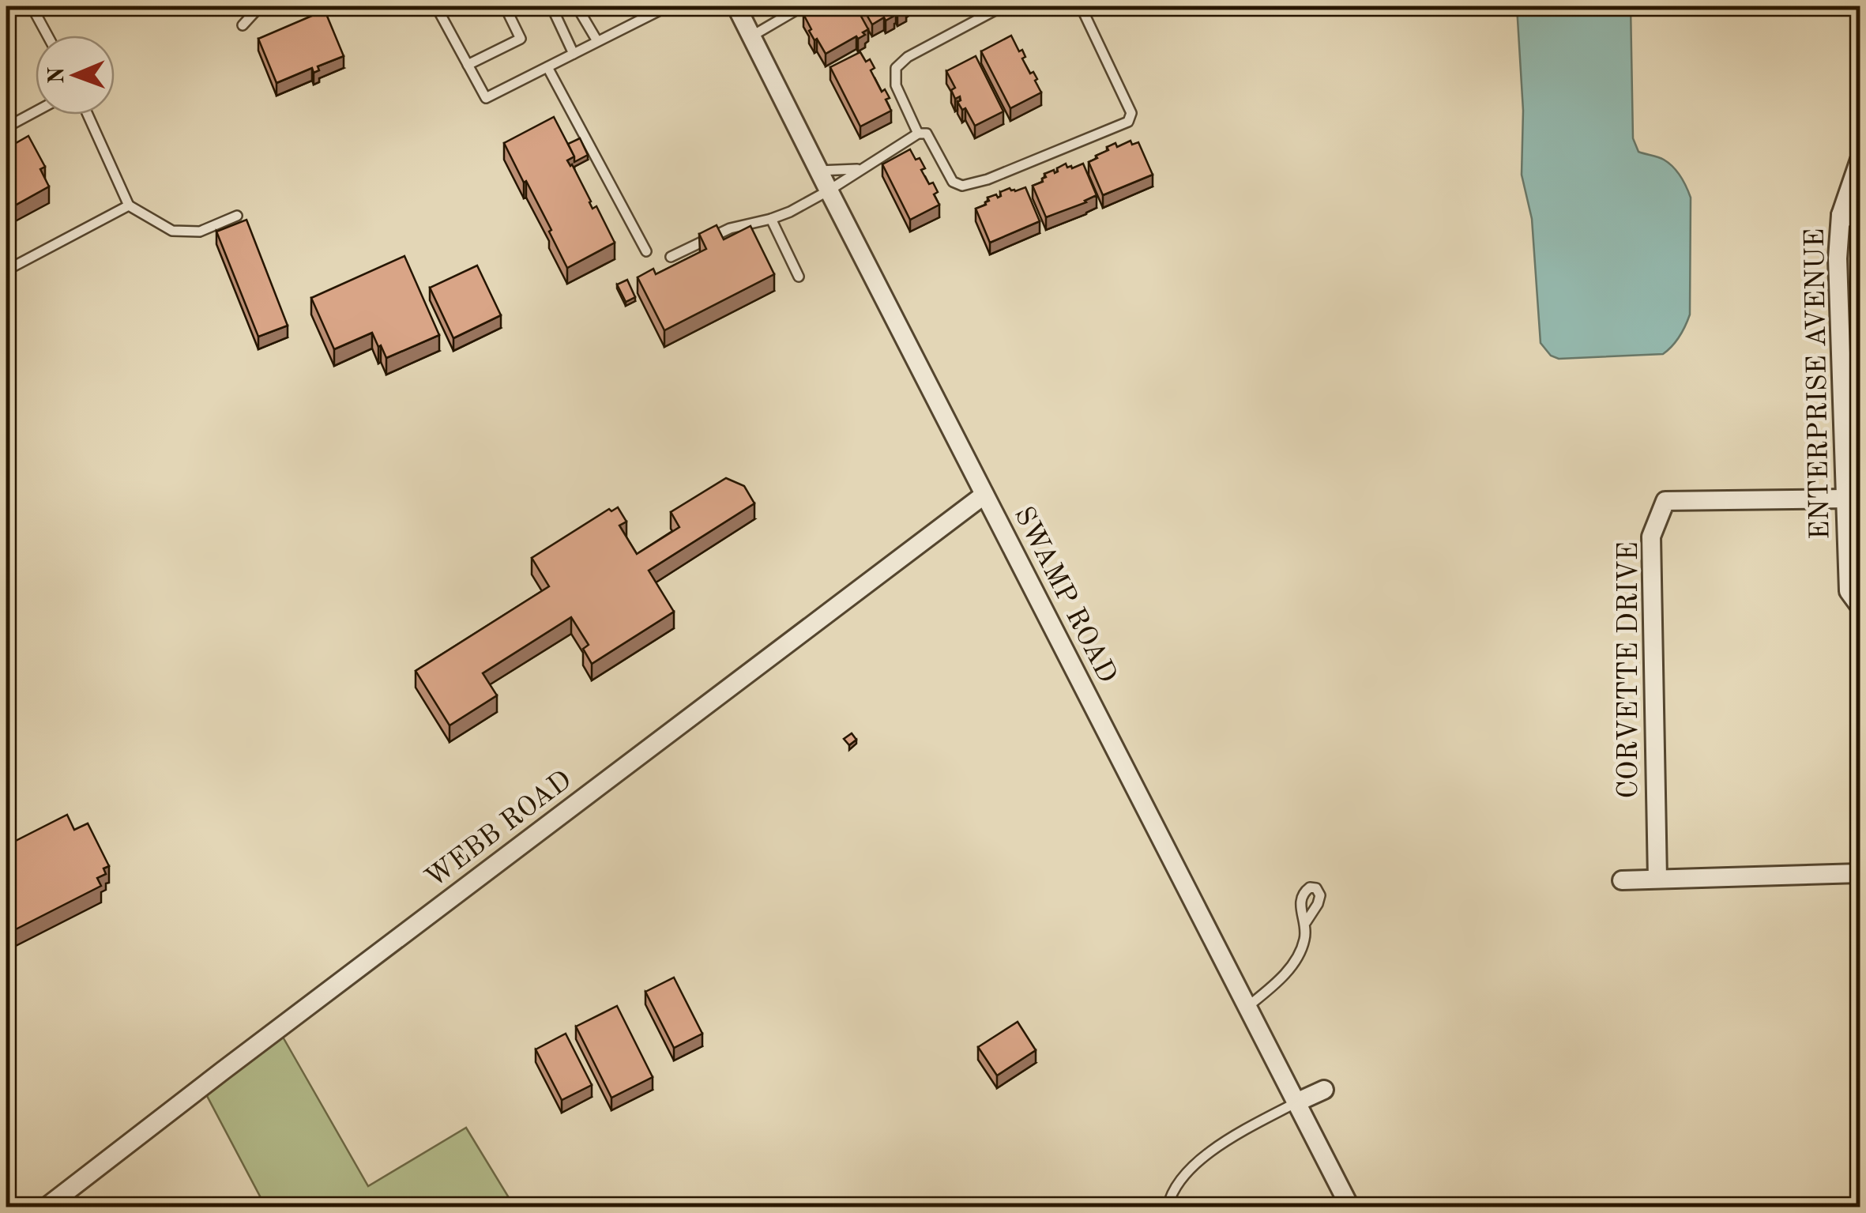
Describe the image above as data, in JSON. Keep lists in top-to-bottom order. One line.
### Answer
{"streets":{"street":["ENTERPRISE AVENUE","SWAMP ROAD","CORVETTE DRIVE","WEBB ROAD"]},"crossings":[["ENTERPRISE AVENUE","CORVETTE DRIVE"],["SWAMP ROAD","WEBB ROAD"]],"north":"left"}
